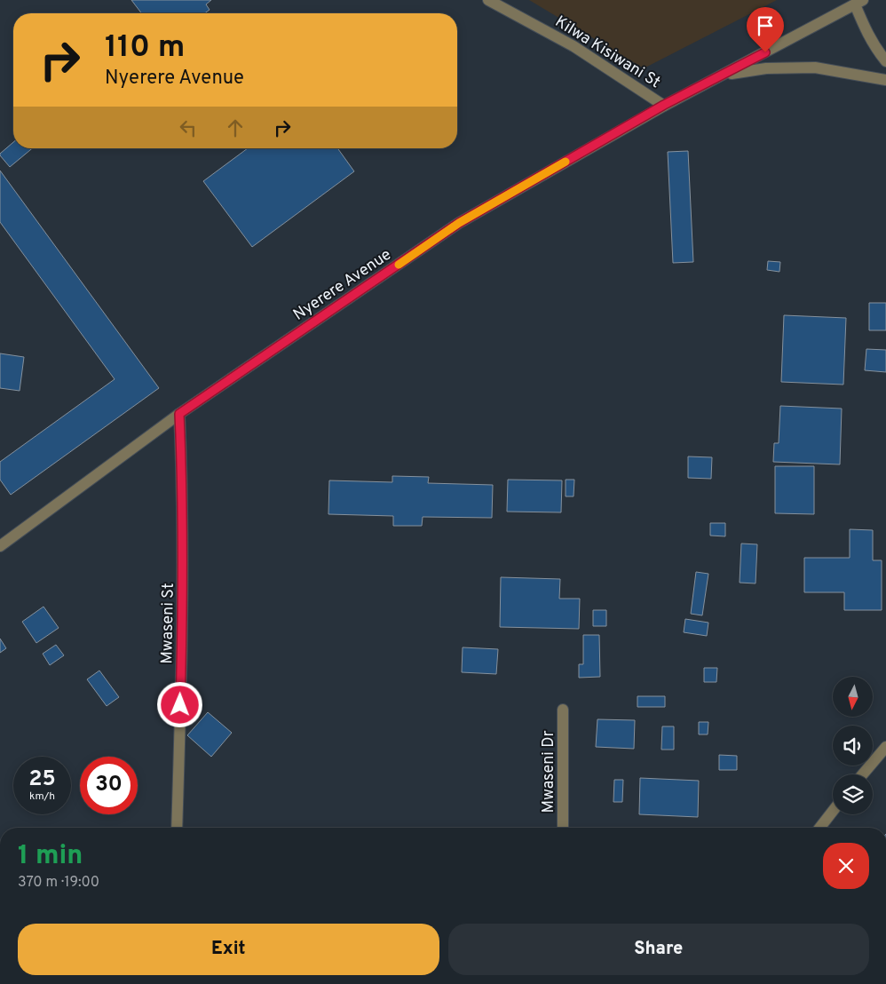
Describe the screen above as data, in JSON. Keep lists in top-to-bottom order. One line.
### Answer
{"streets":{"street":["Kilwa Kisiwani St","Nyerere Avenue","Mwaseni St","Mwaseni Dr"]},"crossings":[["Kilwa Kisiwani St","Nyerere Avenue"],["Nyerere Avenue","Mwaseni St"]],"north":"bottom","page":{"turn":["110 m","Nyerere Avenue"],"speed":"25 km/h","limit":"30","heading":["1 min","370 m · 19:00"],"buttons":["Exit","Share"]}}
